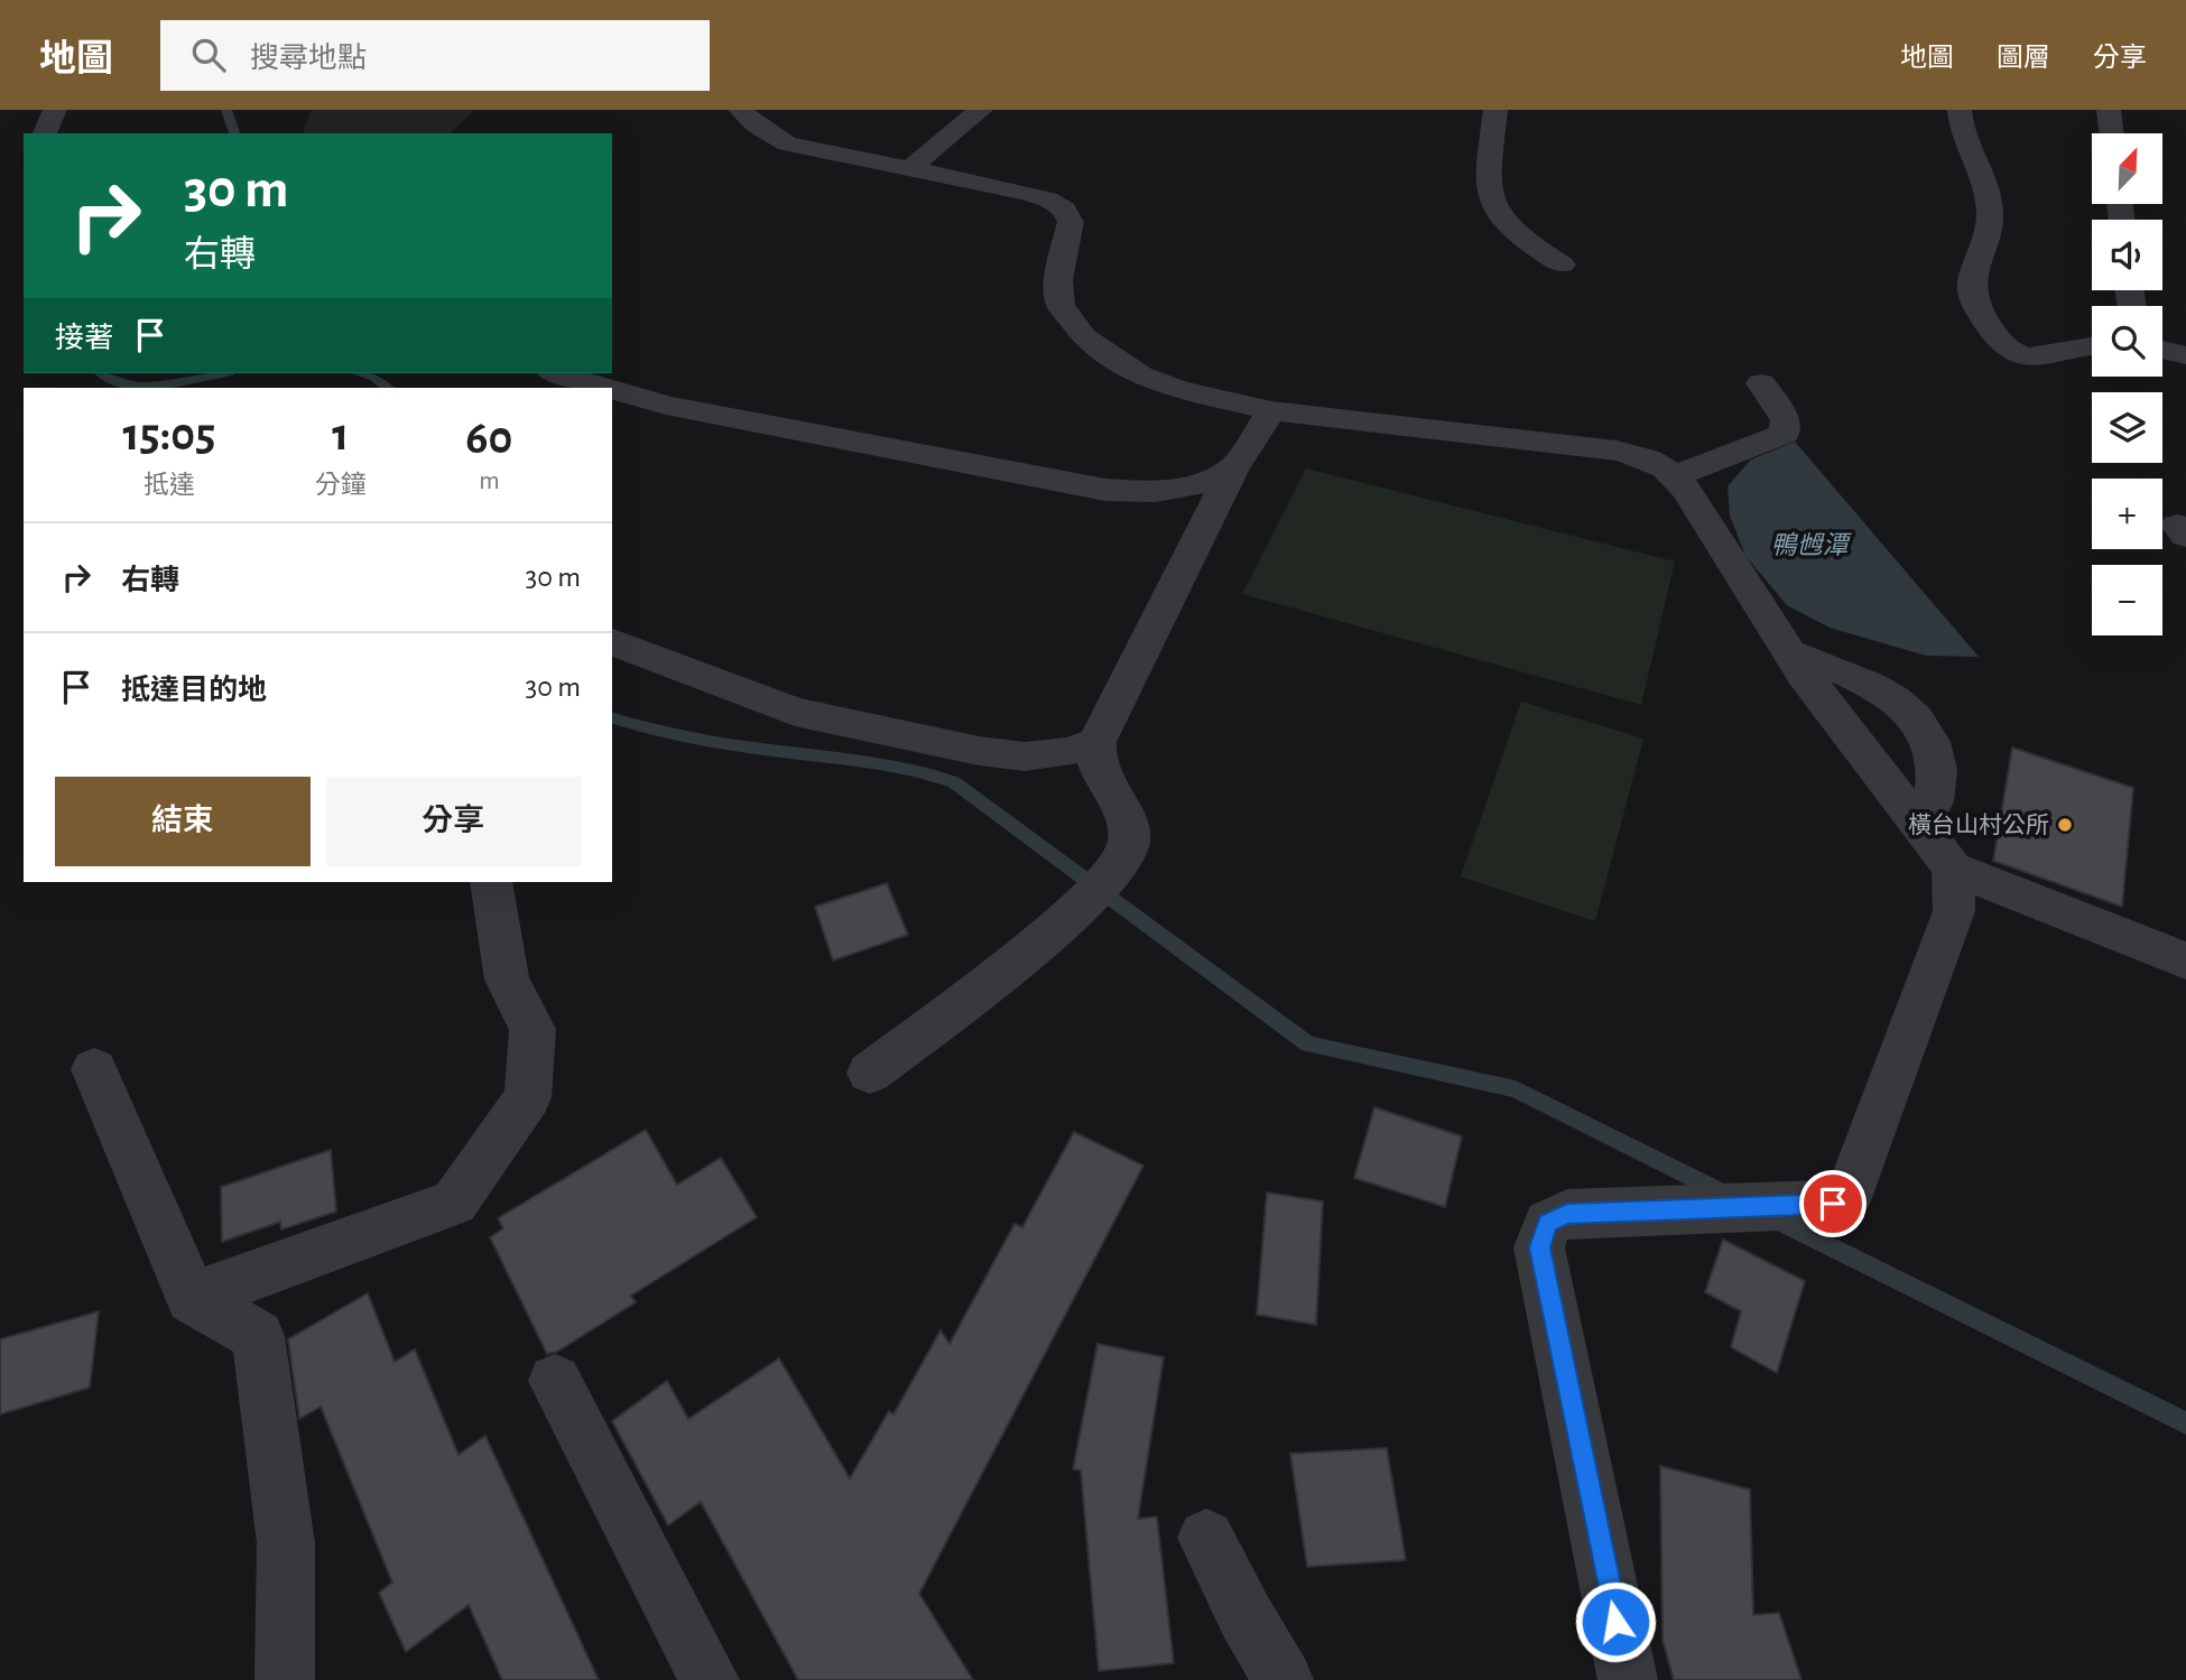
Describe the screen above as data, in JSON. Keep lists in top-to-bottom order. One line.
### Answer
{"water":["鴨乸潭"],"places":["橫台山村公所"],"north":"top right","page":{"header":"地圖","search":"搜尋地點","nav":["地圖","圖層","分享"],"map_buttons":["+","−"],"turn":["30 m","右轉"],"then":"接著","eta":["15:05","抵達","1","分鐘","60","m"],"list":[{"name":"右轉","value":"30 m"},{"name":"抵達目的地","value":"30 m"}],"buttons":["結束","分享"]}}
